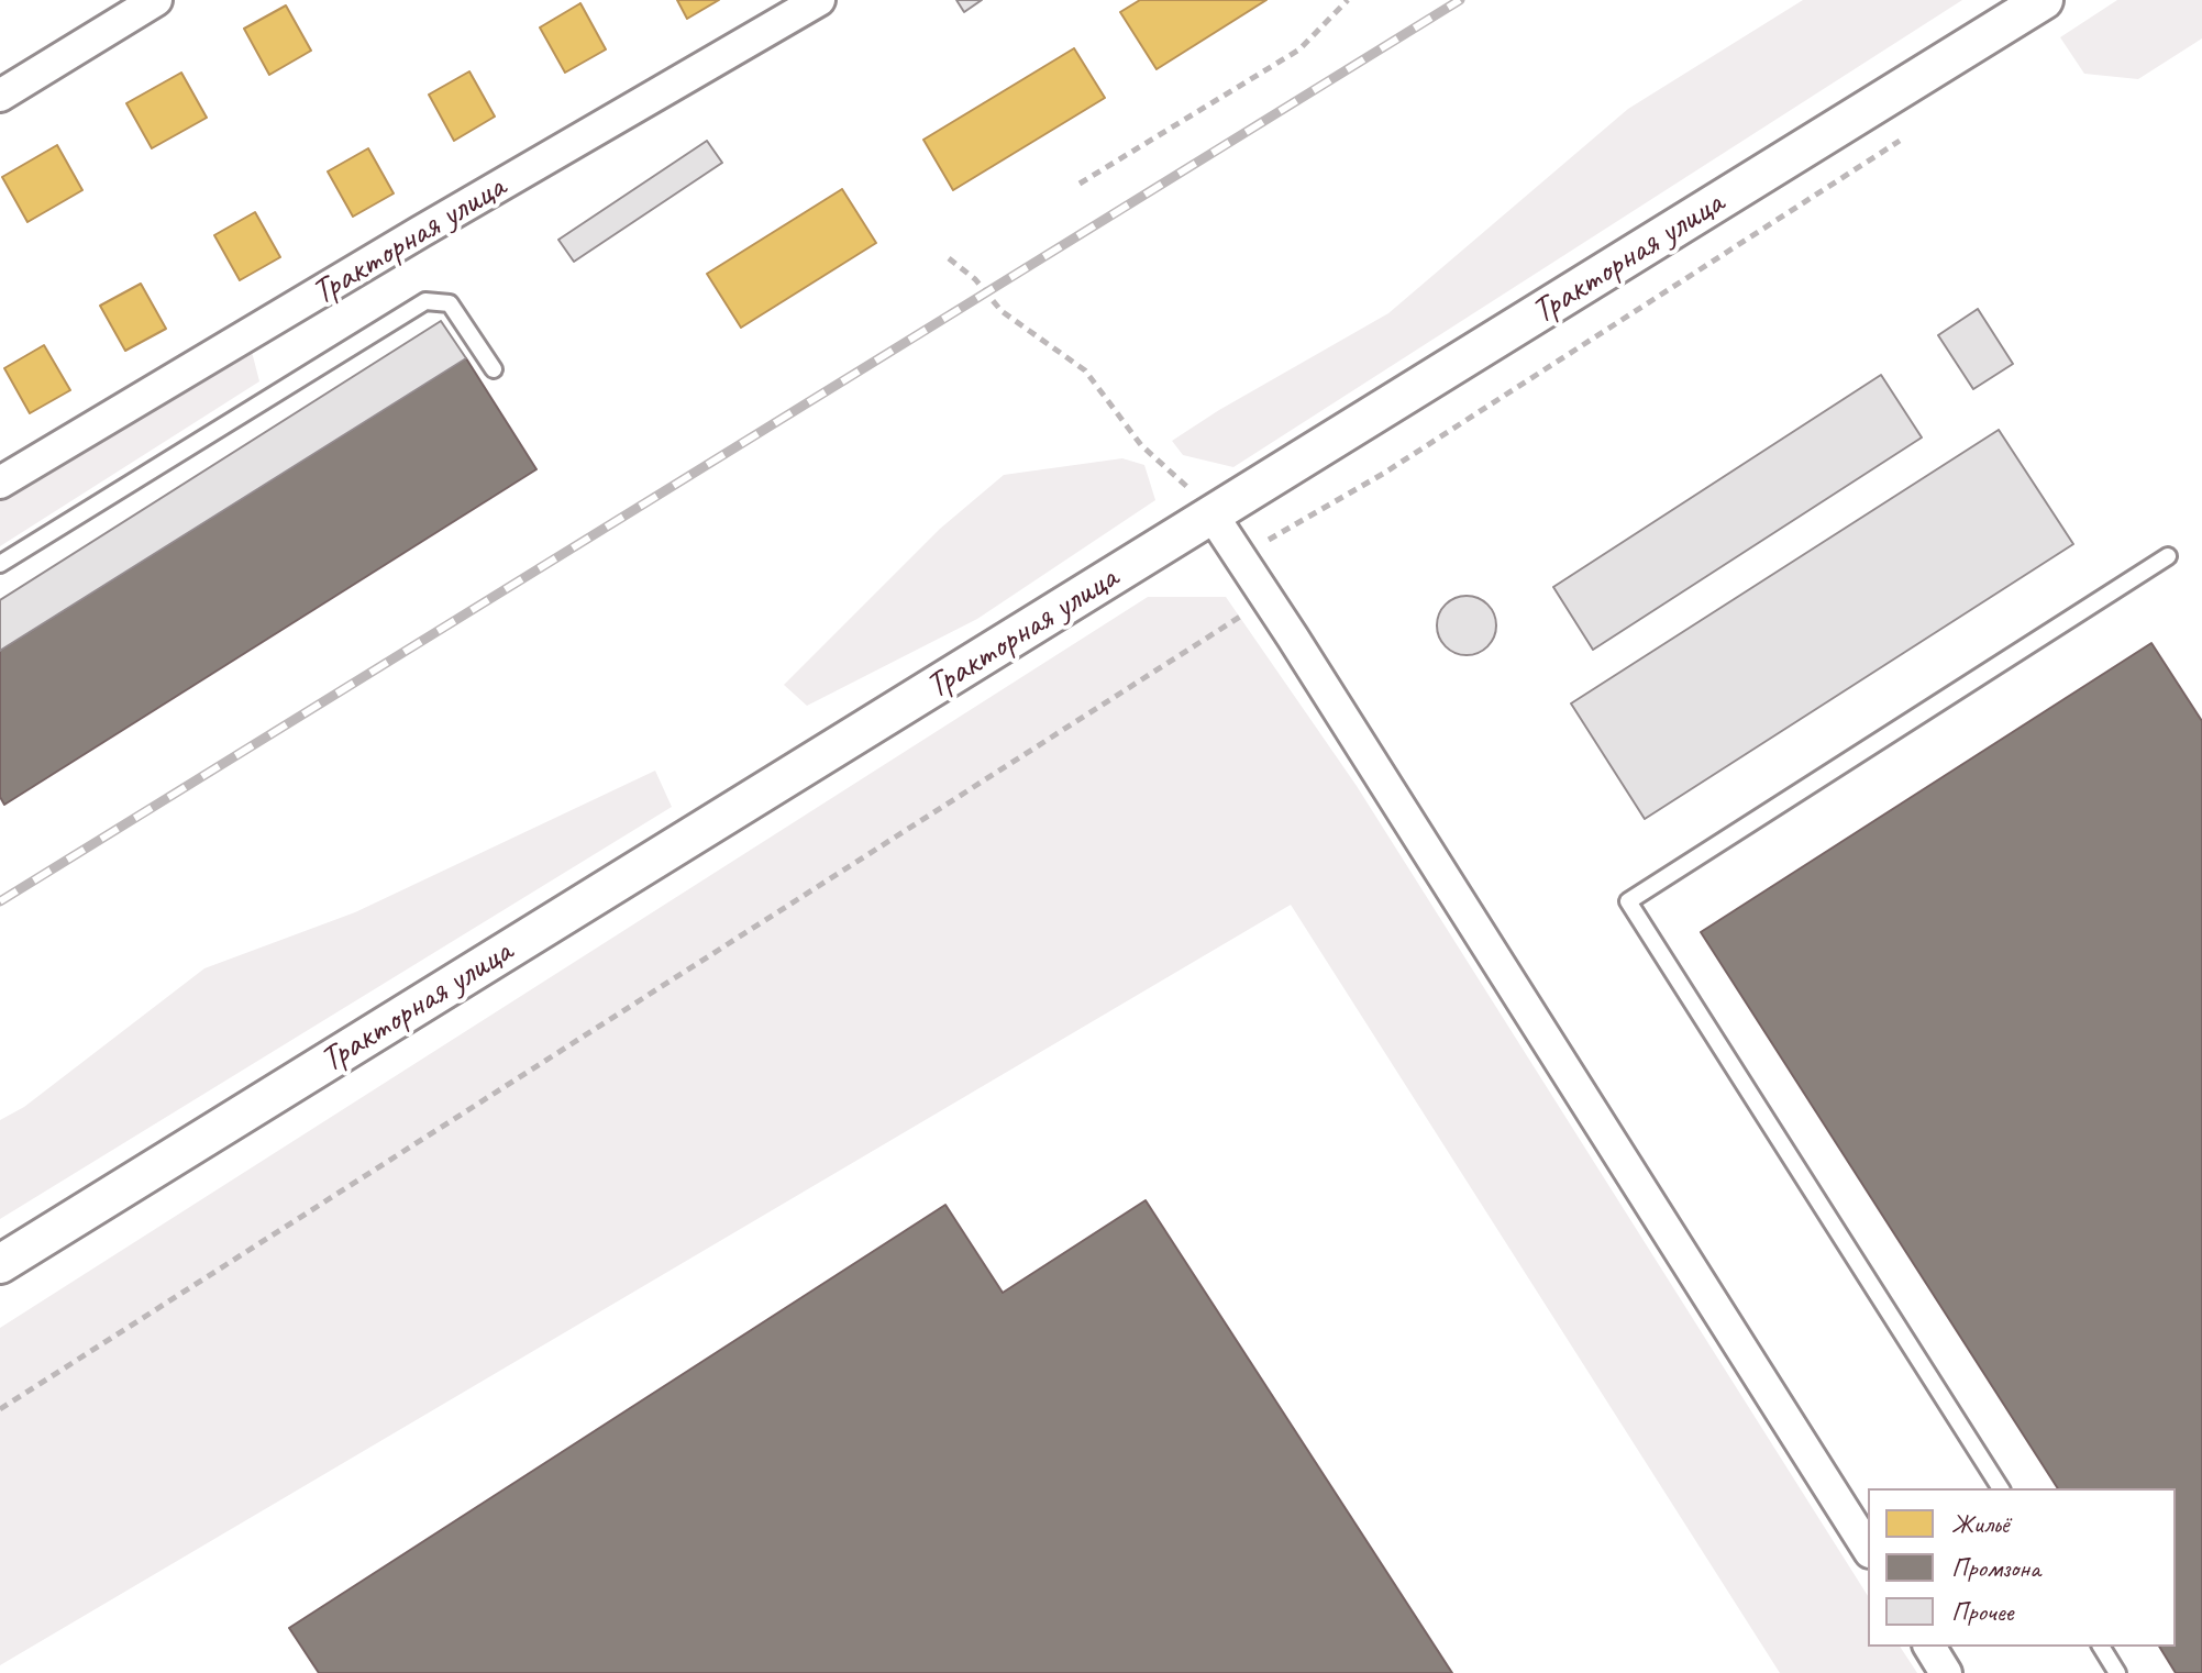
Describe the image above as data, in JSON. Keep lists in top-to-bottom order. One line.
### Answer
{"streets":{"street":["Тракторная улица"]},"legend":["Жильё","Промзона","Прочее"]}
